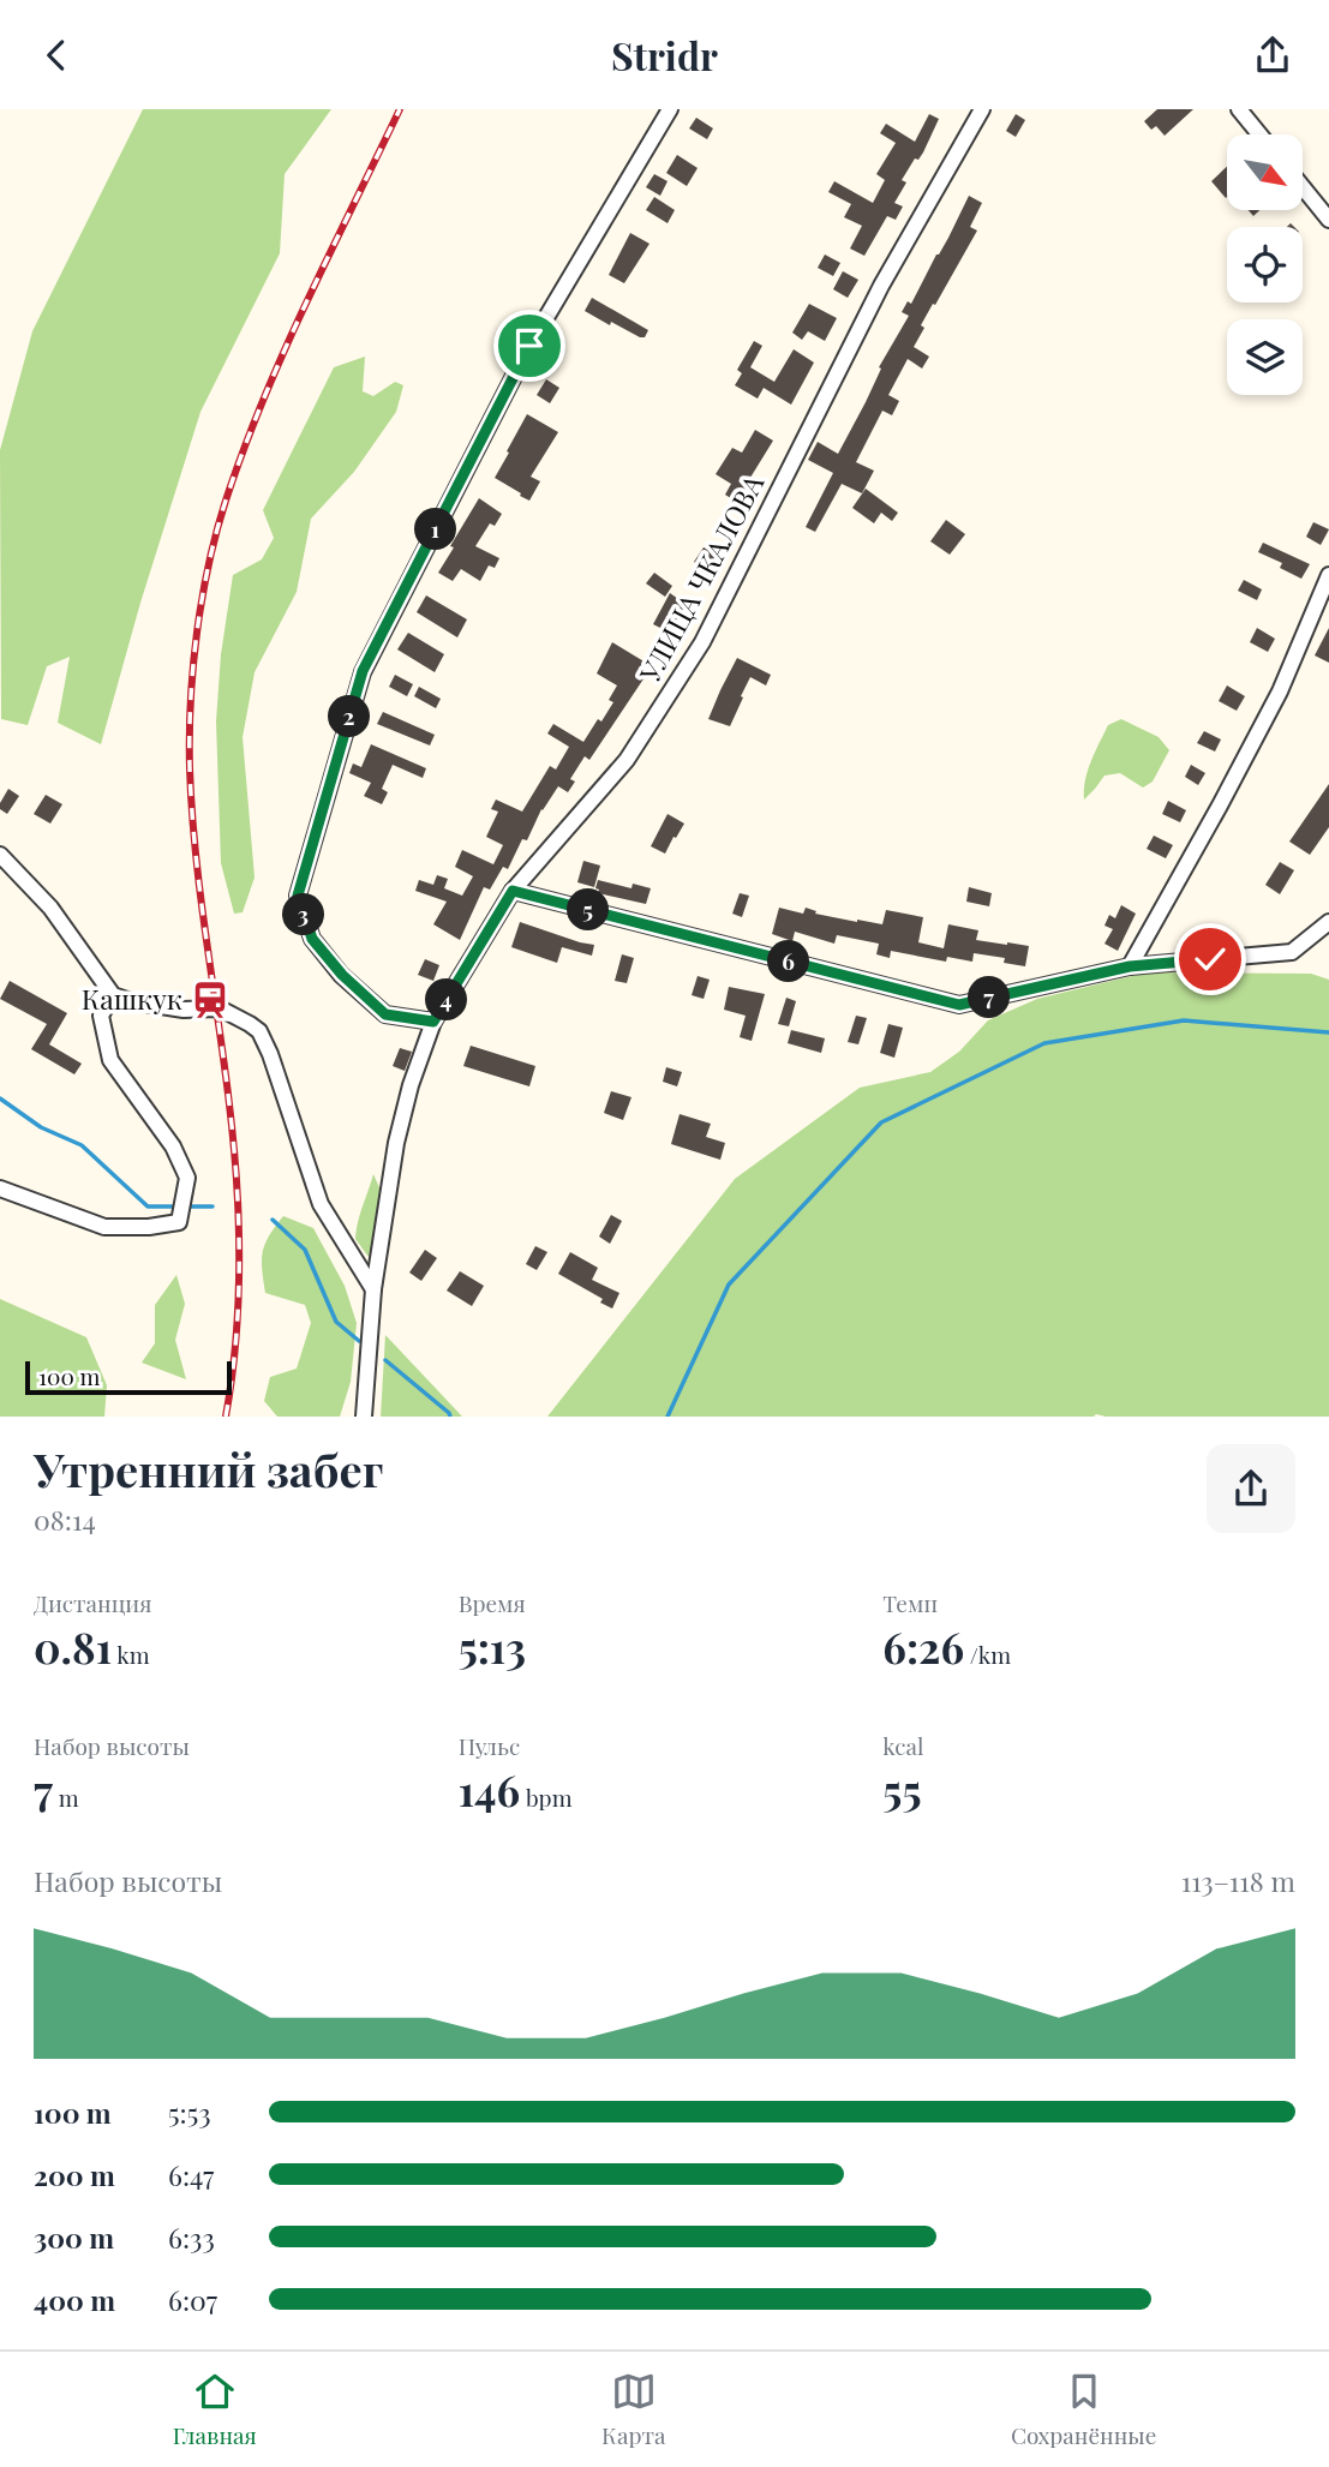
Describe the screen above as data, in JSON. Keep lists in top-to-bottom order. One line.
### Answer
{"streets":{"street":["УЛИЦА ЧКАЛОВА"]},"places":{"station":["Кашкук"]},"scale_bar":"100 m","north":"bottom right","page":{"header":"Stridr","pins":["1","2","5","3","6","7","4"],"scale":"100 m","heading":["Утренний забег","08:14"],"stats":[["Дистанция","0.81 km"],["Время","5:13"],["Темп","6:26 /km"],["Набор высоты","7 m"],["Пульс","146 bpm"],["kcal","55"]],"chart":["Набор высоты","113–118 m"],"list":[{"name":"100 m","note":"5:53"},{"name":"200 m","note":"6:47"},{"name":"300 m","note":"6:33"},{"name":"400 m","note":"6:07"}],"tabs":["Главная","Карта","Сохранённые"]}}
